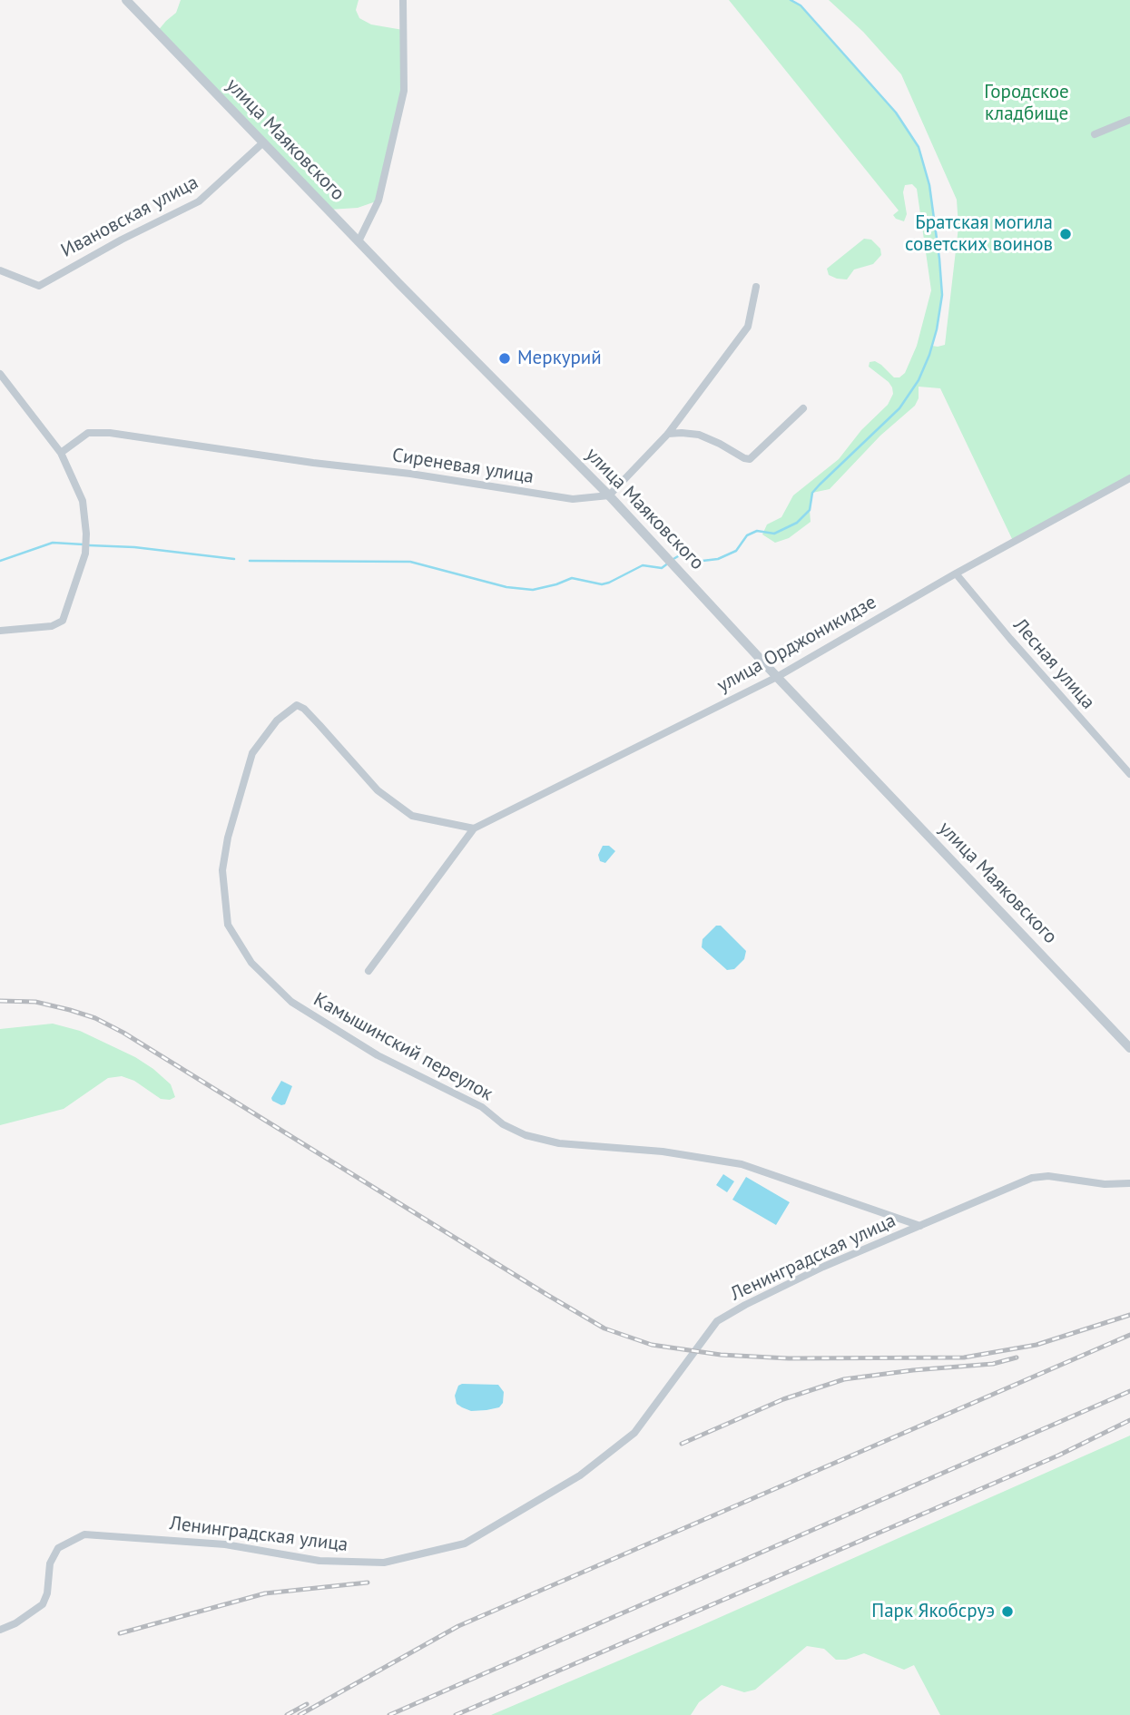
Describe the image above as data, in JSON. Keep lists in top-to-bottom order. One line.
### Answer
{"streets":{"street":["улица Маяковского","Ивановская улица","Сиреневая улица","улица Орджоникидзе","Лесная улица","Камышинский переулок","Ленинградская улица"]},"crossings":[["улица Маяковского","Ивановская улица"],["улица Маяковского","Сиреневая улица"],["улица Маяковского","улица Орджоникидзе"],["улица Орджоникидзе","Лесная улица"],["улица Орджоникидзе","Камышинский переулок"],["Камышинский переулок","Ленинградская улица"]],"parks":["Городское кладбище"],"places":["Братская могила советских воинов","Меркурий","Парк Якобсруэ"]}
